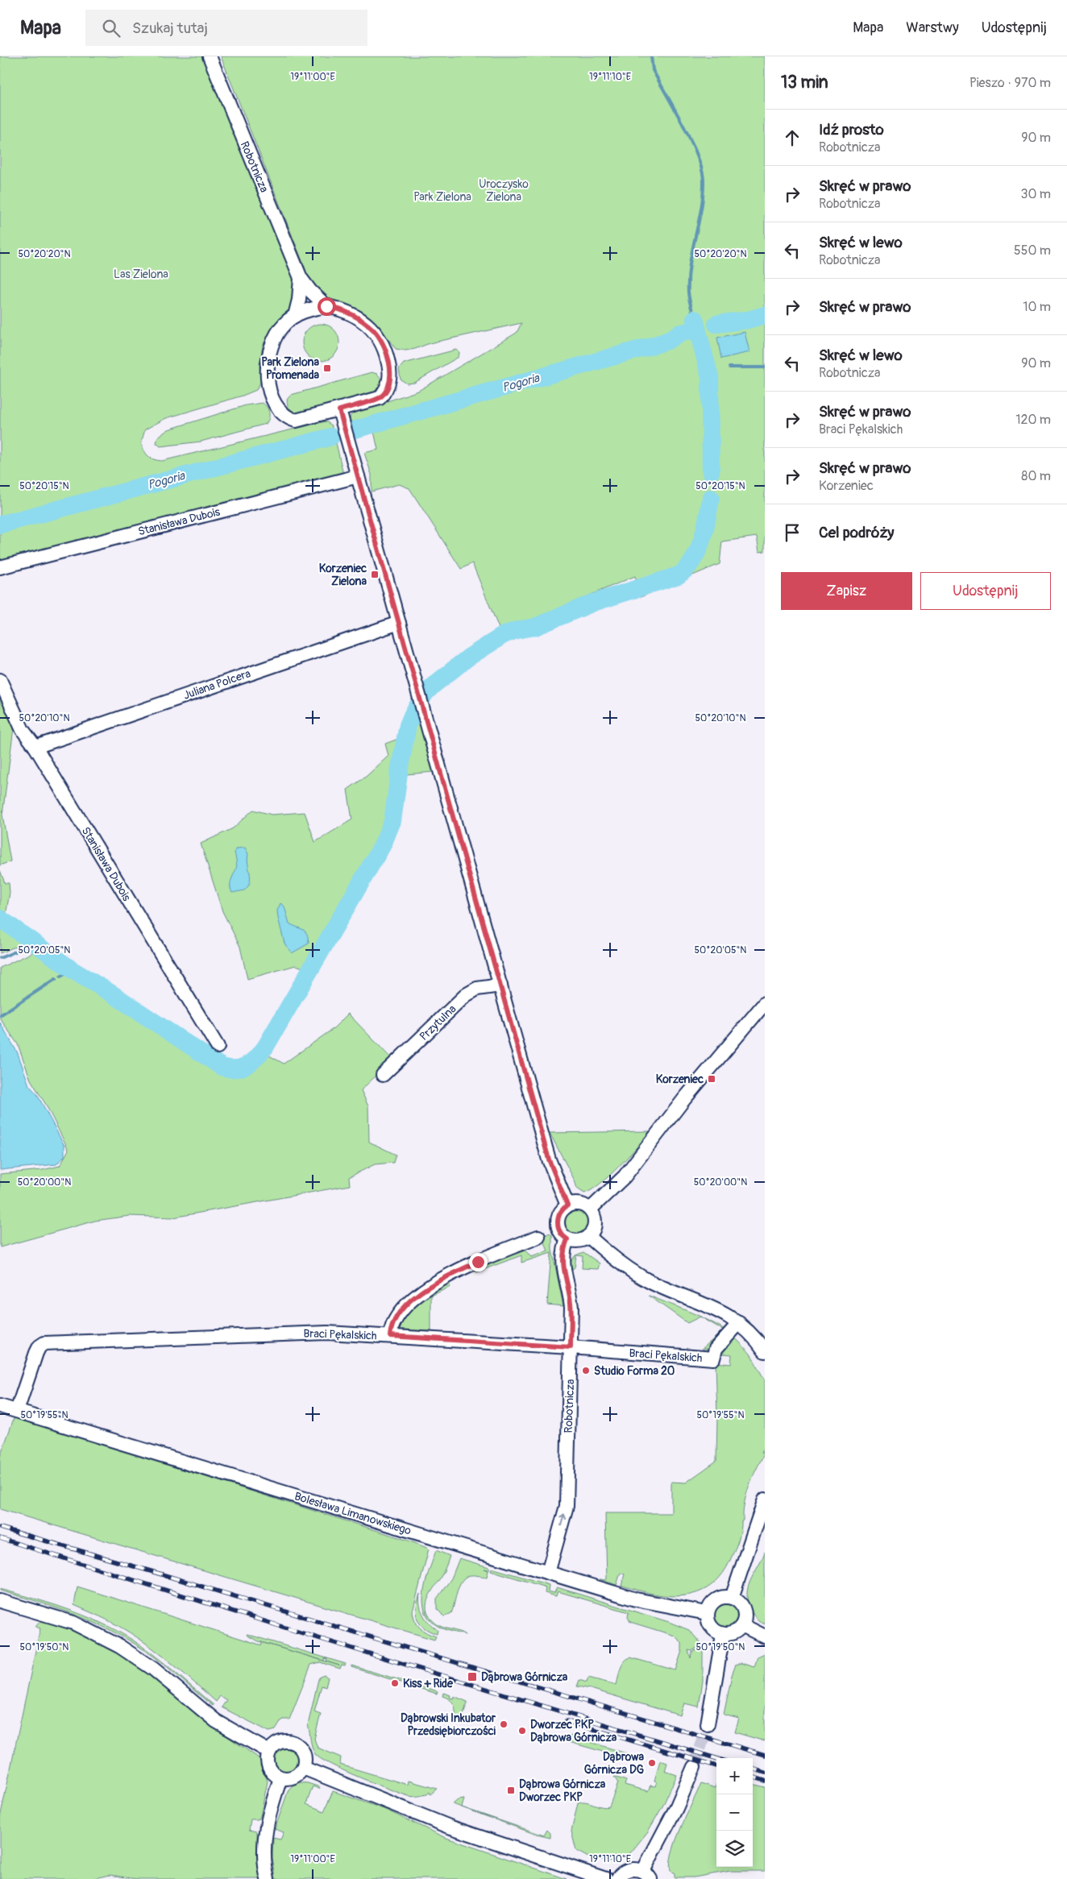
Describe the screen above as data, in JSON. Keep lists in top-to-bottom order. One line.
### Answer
{"streets":{"street":["Robotnicza","Stanisława Dubois","Juliana Polcera","Przytulna","Braci Pękalskich","Bolesława Limanowskiego"]},"crossings":[["Robotnicza","Braci Pękalskich"],["Robotnicza","Bolesława Limanowskiego"],["Stanisława Dubois","Juliana Polcera"],["Braci Pękalskich","Bolesława Limanowskiego"]],"water":["Pogoria"],"parks":["Uroczysko Zielona","Park Zielona","Las Zielona"],"places":{"transit":["Park Zielona Promenada","Korzeniec Zielona","Korzeniec","Dąbrowa Górnicza","Dąbrowa Górnicza Dworzec PKP"],"other":["Studio Forma 20","Kiss + Ride","Dąbrowski Inkubator Przedsiębiorczości","Dworzec PKP Dąbrowa Górnicza","Dąbrowa Górnicza DG"]},"page":{"header":"Mapa","search":"Szukaj tutaj","nav":["Mapa","Warstwy","Udostępnij"],"heading":["13 min","Pieszo · 970 m"],"list":[["Idź prosto","Robotnicza","90 m"],["Skręć w prawo","Robotnicza","30 m"],["Skręć w lewo","Robotnicza","550 m"],["Skręć w prawo","10 m"],["Skręć w lewo","Robotnicza","90 m"],["Skręć w prawo","Braci Pękalskich","120 m"],["Skręć w prawo","Korzeniec","80 m"],"Cel podróży"],"buttons":["Zapisz","Udostępnij"],"map_buttons":["+","−"]},"coordinates":["19°11'00\"E","19°11'10\"E","50°20'20\"N","50°20'15\"N","50°20'10\"N","50°20'05\"N","50°20'00\"N","50°19'55\"N","50°19'50\"N"]}
